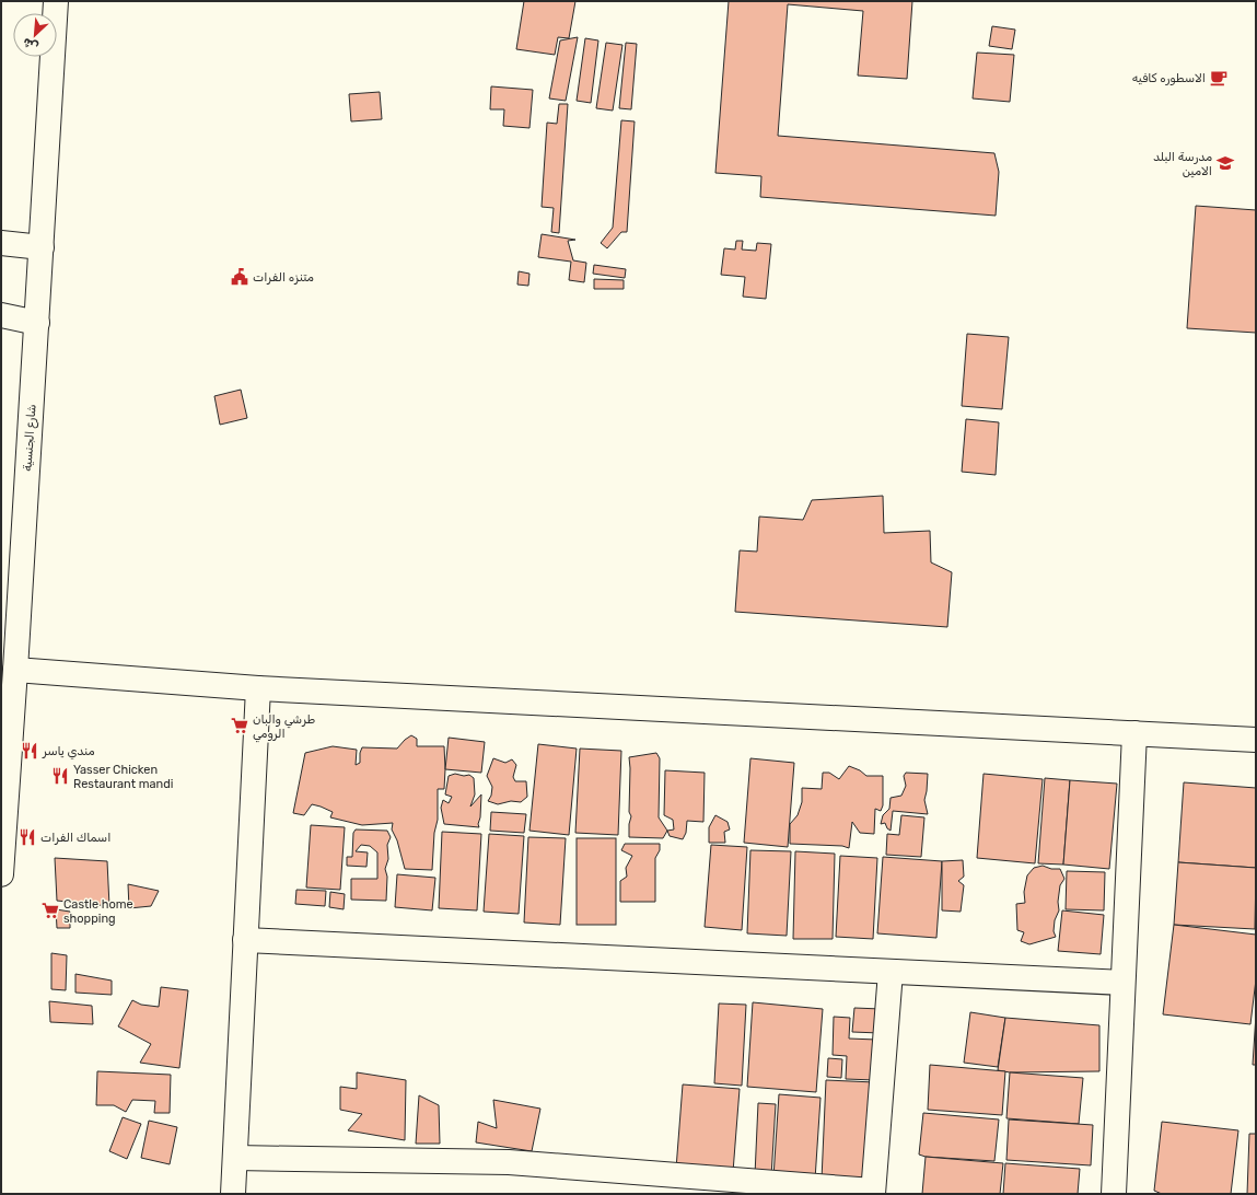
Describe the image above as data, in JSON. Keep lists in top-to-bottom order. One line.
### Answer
{"streets":{"street":["شارع الجنسية"]},"places":{"cafe":["الاسطوره كافيه"],"school or university":["مدرسة البلد الامين"],"public building":["متنزه الفرات"],"supermarket":["طرشي والبان الرومي","Castle home shopping"],"restaurant":["مندي ياسر","Yasser Chicken Restaurant mandi","اسماك الفرات"]},"north":"bottom left"}
